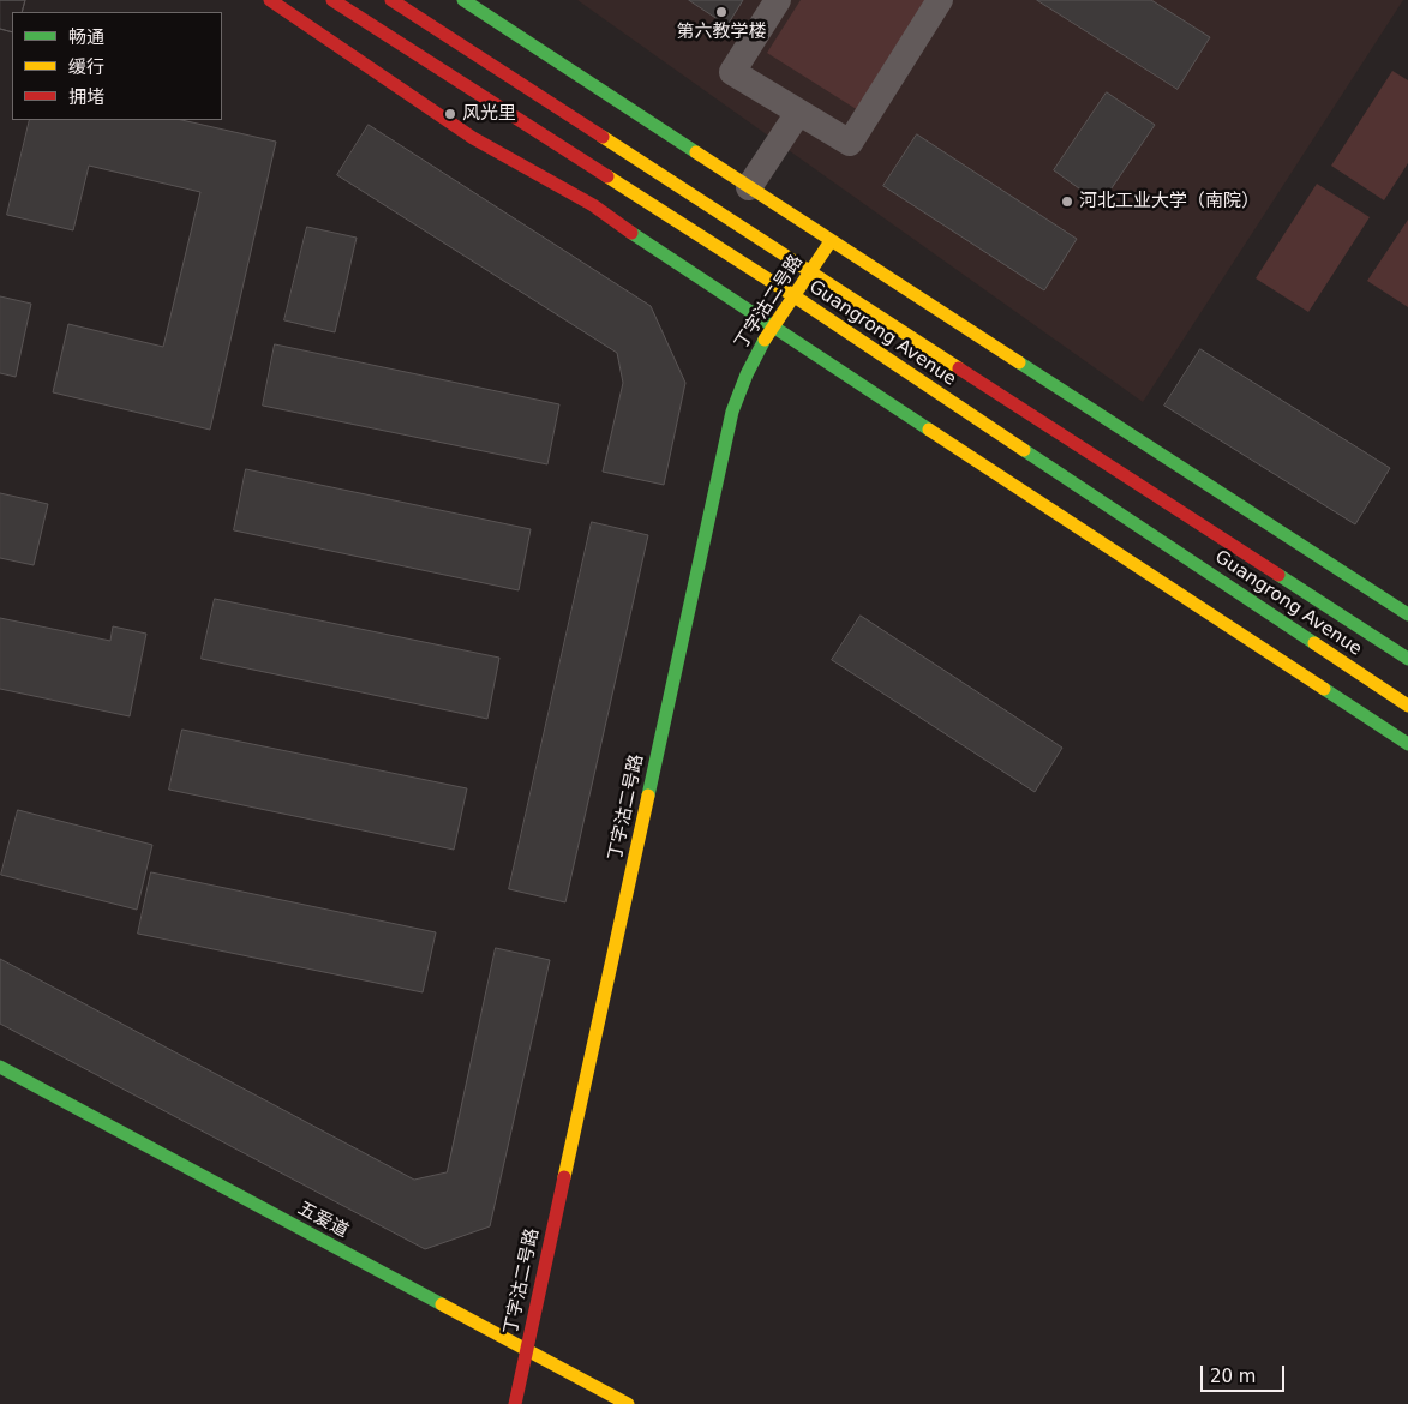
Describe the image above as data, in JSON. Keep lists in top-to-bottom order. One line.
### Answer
{"streets":{"main road":["丁字沽二号路","Guangrong Avenue","五爱道"]},"crossings":[["丁字沽二号路","Guangrong Avenue"],["丁字沽二号路","五爱道"]],"places":["第六教学楼","风光里","河北工业大学（南院）"],"legend":["畅通","缓行","拥堵"],"scale_bar":"20 m"}
